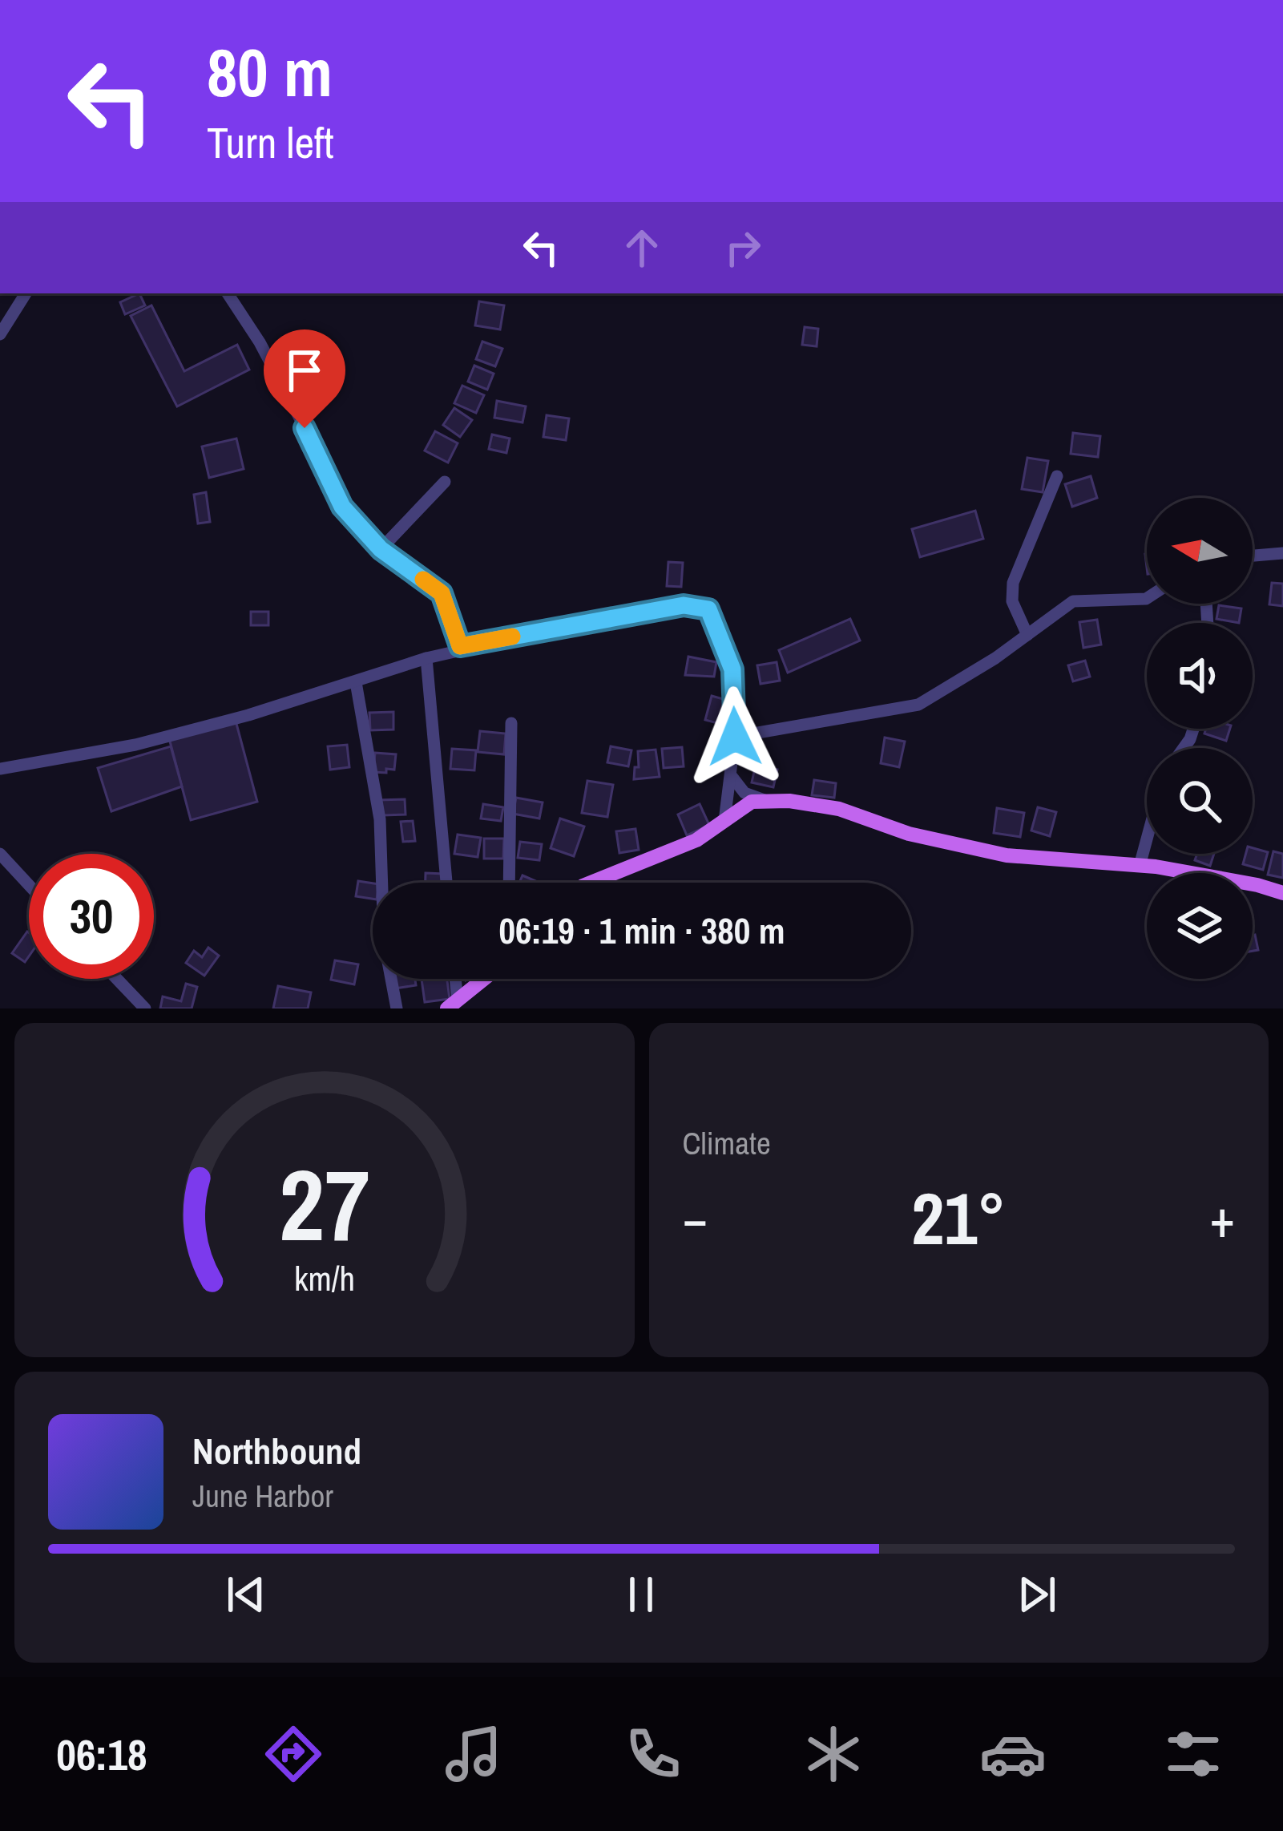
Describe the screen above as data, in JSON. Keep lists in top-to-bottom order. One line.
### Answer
{"north":"left","page":{"turn":["80 m","Turn left"],"limit":"30","trip":"06:19 · 1 min · 380 m","tile":"Climate","heat":["−","21°","+"],"song":["Northbound","June Harbor"],"tabs":"06:18","gauge":["27","km/h"]}}
